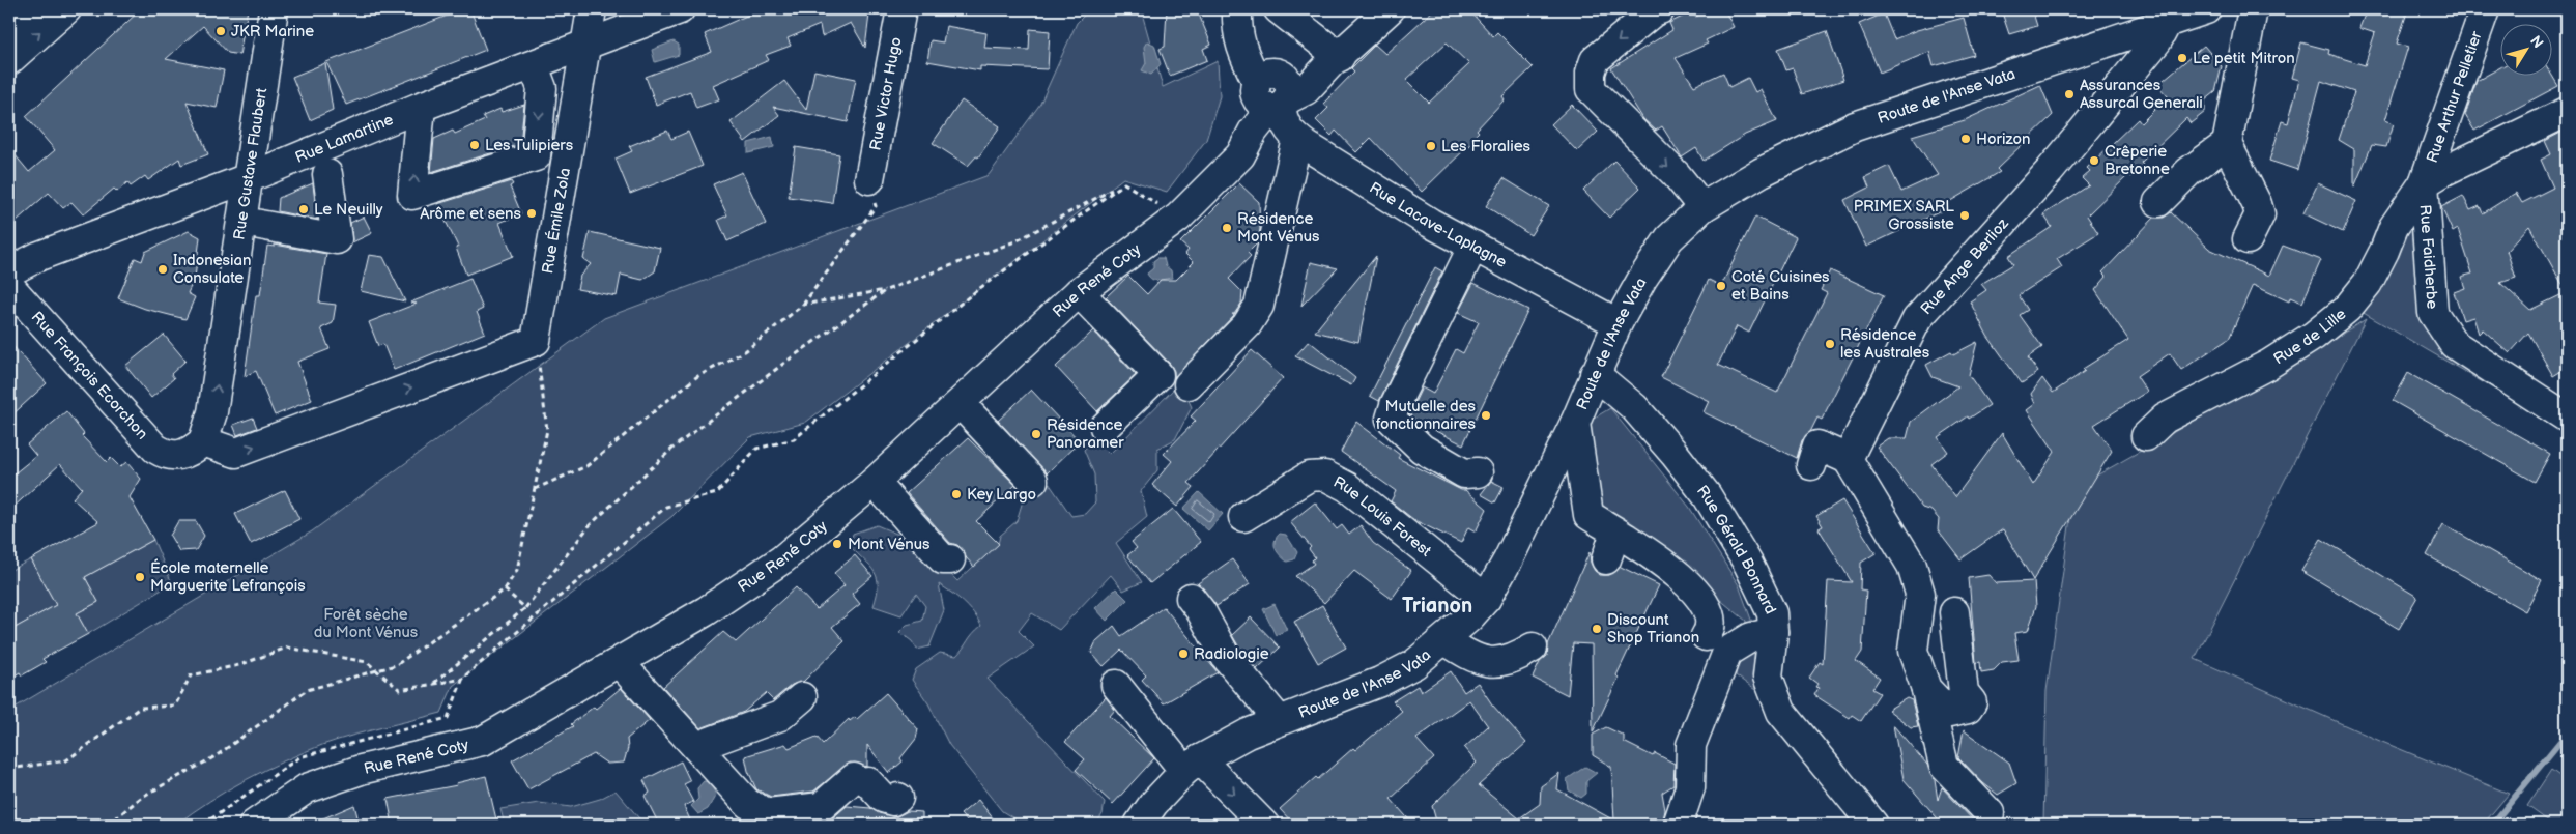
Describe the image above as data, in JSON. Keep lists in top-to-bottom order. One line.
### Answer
{"streets":{"street":["Rue Victor Hugo","Route de l'Anse Vata","Rue Arthur Pelletier","Rue Lamartine","Rue Gustave Flaubert","Rue Émile Zola","Rue Lacave-Laplagne","Rue Faidherbe","Rue Ange Berlioz","Rue René Coty","Rue de Lille","Rue François Ecorchon","Rue Louis Forest","Rue Gérald Bonnard"]},"crossings":[["Route de l'Anse Vata","Rue Lacave-Laplagne"],["Route de l'Anse Vata","Rue Ange Berlioz"],["Route de l'Anse Vata","Rue Louis Forest"],["Route de l'Anse Vata","Rue Gérald Bonnard"],["Rue Arthur Pelletier","Rue Faidherbe"],["Rue Arthur Pelletier","Rue de Lille"],["Rue Lamartine","Rue Gustave Flaubert"],["Rue Lamartine","Rue Émile Zola"],["Rue Gustave Flaubert","Rue François Ecorchon"],["Rue Faidherbe","Rue de Lille"]],"one_way":["Rue Gustave Flaubert"],"districts":["Trianon"],"parks":["Forêt sèche du Mont Vénus"],"places":["JKR Marine","Le petit Mitron","Assurances Assurcal Generali","Horizon","Les Tulipiers","Les Floralies","Crêperie Bretonne","Le Neuilly","Arôme et sens","PRIMEX SARL Grossiste","Résidence Mont Vénus","Indonesian Consulate","Coté Cuisines et Bains","Résidence les Australes","Mutuelle des fonctionnaires","Résidence Panoramer","Key Largo","Mont Vénus","École maternelle Marguerite Lefrançois","Discount Shop Trianon","Radiologie"],"north":"top right"}
